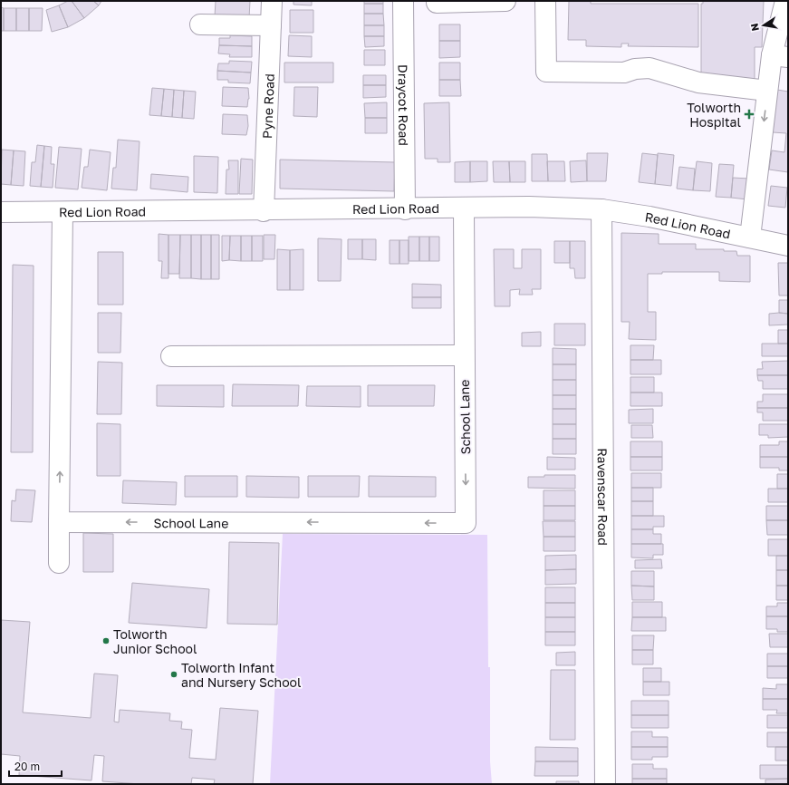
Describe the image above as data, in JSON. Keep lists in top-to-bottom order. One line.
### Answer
{"streets":{"street":["Draycot Road","Pyne Road","Red Lion Road","School Lane","Ravenscar Road"]},"crossings":[["Draycot Road","Red Lion Road"],["Pyne Road","Red Lion Road"],["Red Lion Road","School Lane"],["Red Lion Road","Ravenscar Road"]],"places":{"health":["Tolworth Hospital"],"other":["Tolworth Junior School","Tolworth Infant and Nursery School"]},"scale_bar":"20 m","north":"left"}
